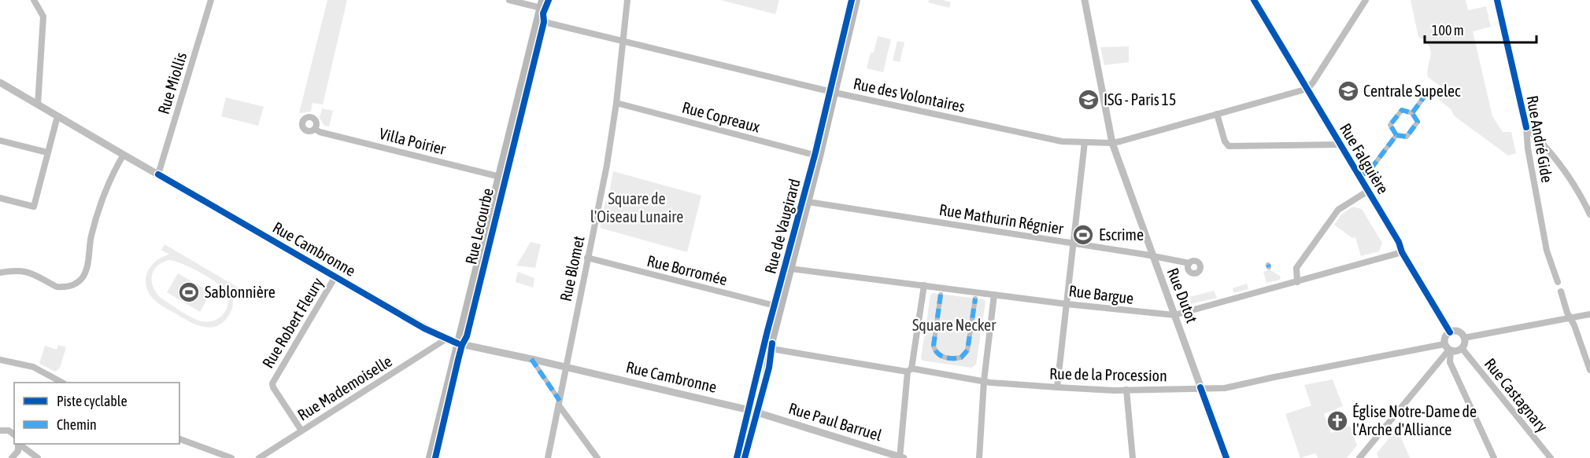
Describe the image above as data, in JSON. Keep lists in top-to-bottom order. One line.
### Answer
{"streets":{"main road":["Rue Lecourbe","Rue de Vaugirard"],"street":["Rue Miollis","Rue des Volontaires","Rue Copreaux","Rue André Gide","Villa Poirier","Rue Falguière","Rue Mathurin Régnier","Rue Cambronne","Rue Blomet","Rue Borromée","Rue Bargue","Rue Dutot","Rue Robert Fleury","Rue de la Procession","Rue Mademoiselle","Rue Castagnary","Rue Paul Barruel"]},"crossings":[["Rue Miollis","Rue Cambronne"],["Rue des Volontaires","Rue Falguière"],["Rue des Volontaires","Rue Lecourbe"],["Rue des Volontaires","Rue de Vaugirard"],["Rue des Volontaires","Rue Blomet"],["Rue des Volontaires","Rue Dutot"],["Rue Copreaux","Rue de Vaugirard"],["Rue Copreaux","Rue Blomet"],["Villa Poirier","Rue Lecourbe"],["Rue Falguière","Rue Bargue"],["Rue Falguière","Rue de la Procession"],["Rue Falguière","Rue Castagnary"],["Rue Mathurin Régnier","Rue de Vaugirard"],["Rue Mathurin Régnier","Rue Dutot"],["Rue Lecourbe","Rue Cambronne"],["Rue de Vaugirard","Rue Cambronne"],["Rue de Vaugirard","Rue Borromée"],["Rue de Vaugirard","Rue Bargue"],["Rue de Vaugirard","Rue de la Procession"],["Rue de Vaugirard","Rue Paul Barruel"],["Rue Cambronne","Rue Blomet"],["Rue Cambronne","Rue Robert Fleury"],["Rue Cambronne","Rue Mademoiselle"],["Rue Cambronne","Rue Paul Barruel"],["Rue Blomet","Rue Borromée"],["Rue Bargue","Rue Dutot"],["Rue Dutot","Rue de la Procession"],["Rue Robert Fleury","Rue Mademoiselle"],["Rue de la Procession","Rue Castagnary"]],"parks":["Square de l'Oiseau Lunaire","Square Necker"],"places":{"school or university":["Centrale Supelec","ISG - Paris 15"],"sports":["Escrime","Sablonnière"],"church":["Église Notre-Dame de l'Arche d'Alliance"]},"legend":["Piste cyclable","Chemin"],"scale_bar":"100 m"}
